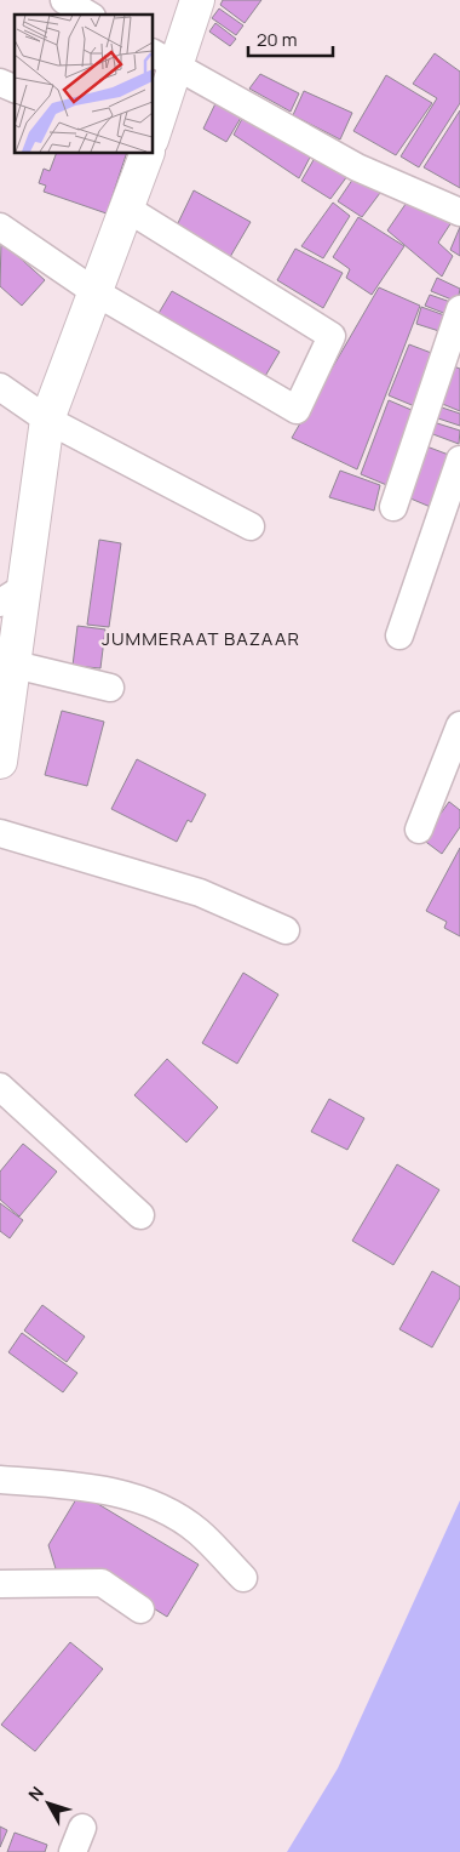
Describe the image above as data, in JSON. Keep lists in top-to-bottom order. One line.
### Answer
{"districts":["JUMMERAAT BAZAAR"],"scale_bar":"20 m","north":"top left"}
